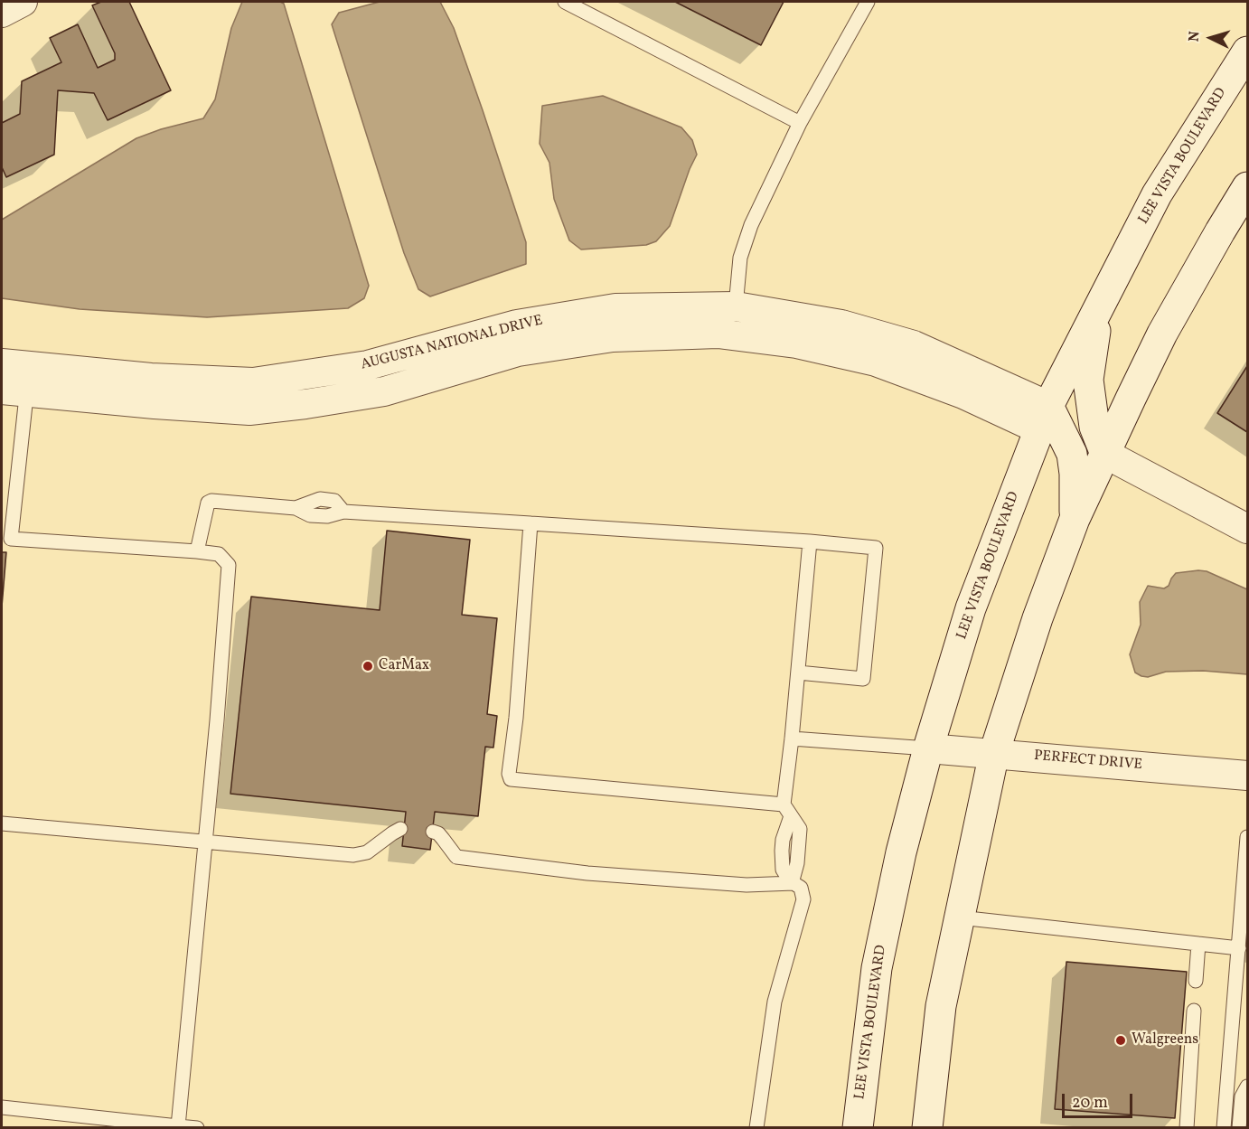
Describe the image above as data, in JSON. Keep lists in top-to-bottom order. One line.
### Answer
{"streets":{"street":["LEE VISTA BOULEVARD","AUGUSTA NATIONAL DRIVE","PERFECT DRIVE"]},"crossings":[["LEE VISTA BOULEVARD","AUGUSTA NATIONAL DRIVE"],["LEE VISTA BOULEVARD","PERFECT DRIVE"]],"places":["CarMax","Walgreens"],"scale_bar":"20 m","north":"left"}
